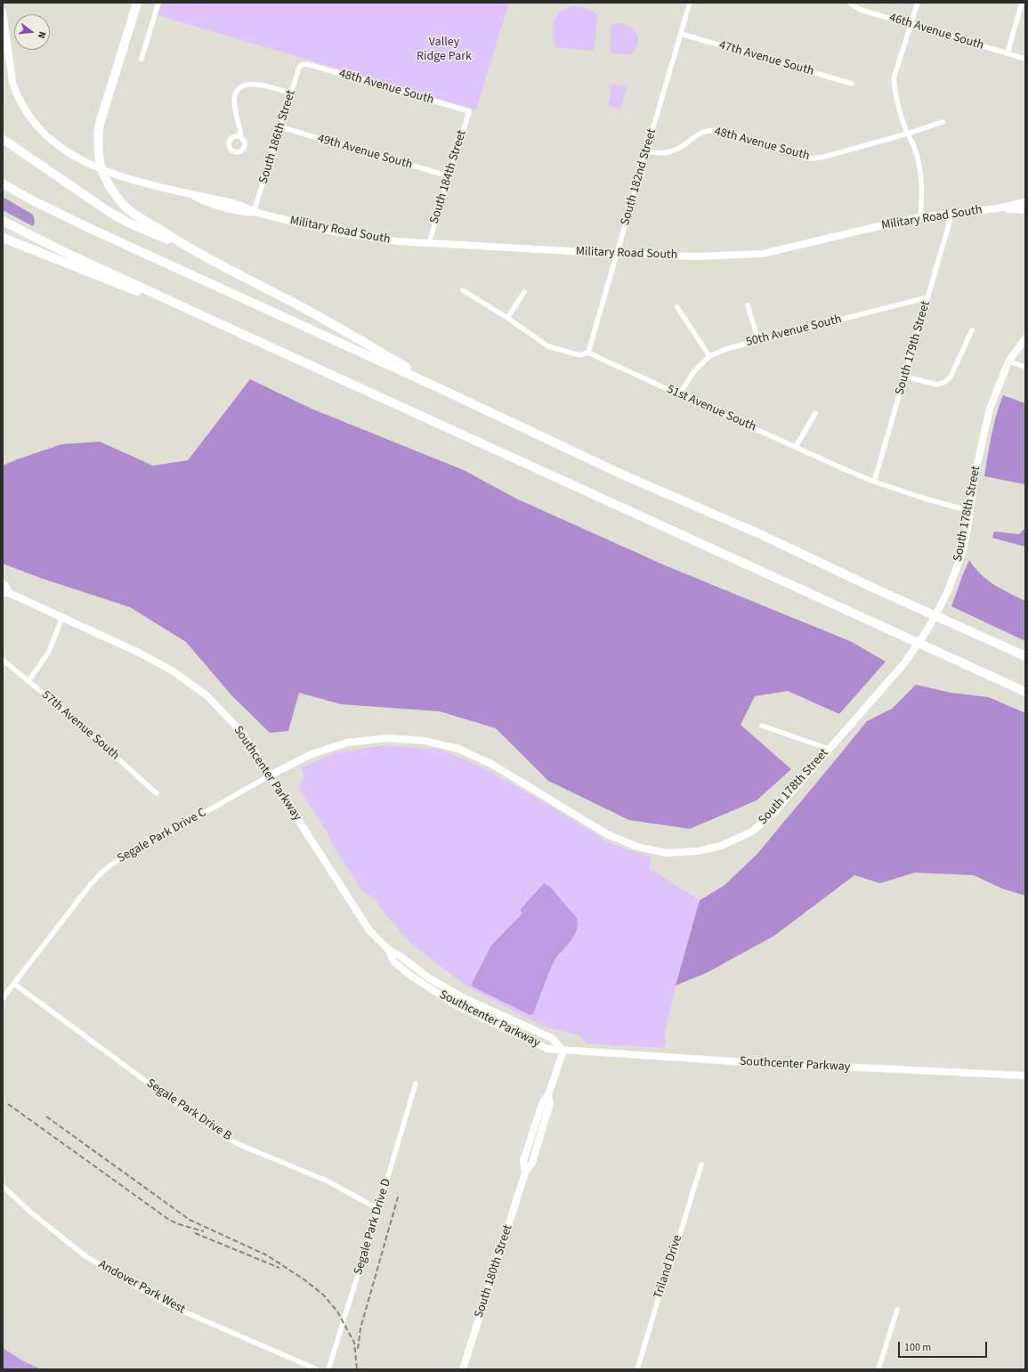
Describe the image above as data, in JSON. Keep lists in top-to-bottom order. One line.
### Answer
{"streets":{"main road":["Military Road South","South 178th Street","Southcenter Parkway","South 180th Street"],"street":["46th Avenue South","47th Avenue South","48th Avenue South","South 186th Street","49th Avenue South","South 184th Street","South 182nd Street","50th Avenue South","South 179th Street","51st Avenue South","57th Avenue South","Segale Park Drive C","Segale Park Drive B","Segale Park Drive D","Triland Drive","Andover Park West"]},"crossings":[["47th Avenue South","South 182nd Street"],["48th Avenue South","South 186th Street"],["48th Avenue South","South 184th Street"],["48th Avenue South","South 182nd Street"],["South 186th Street","49th Avenue South"],["South 186th Street","Military Road South"],["49th Avenue South","South 184th Street"],["South 184th Street","Military Road South"],["South 182nd Street","Military Road South"],["South 182nd Street","51st Avenue South"],["Military Road South","South 179th Street"],["50th Avenue South","South 179th Street"],["50th Avenue South","51st Avenue South"],["South 179th Street","51st Avenue South"],["51st Avenue South","South 178th Street"],["South 178th Street","Southcenter Parkway"],["South 178th Street","Segale Park Drive C"],["Southcenter Parkway","Segale Park Drive C"],["Southcenter Parkway","South 180th Street"],["Segale Park Drive C","Segale Park Drive B"],["Segale Park Drive B","Segale Park Drive D"]],"parks":["Valley Ridge Park"],"scale_bar":"100 m","north":"right"}
